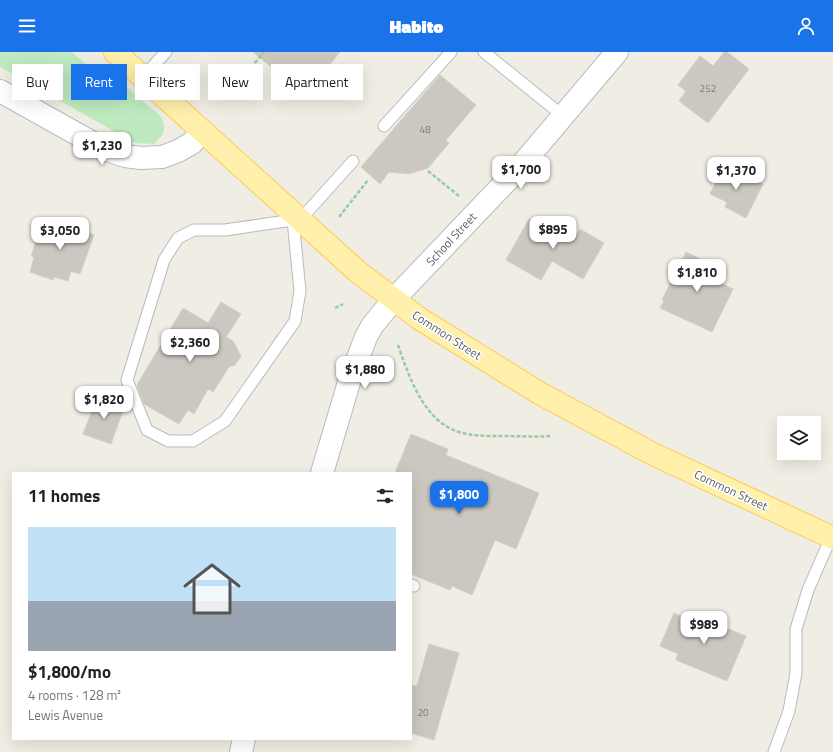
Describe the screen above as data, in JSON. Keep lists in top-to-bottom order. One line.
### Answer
{"streets":{"main road":["Common Street"],"street":["School Street"]},"crossings":[["School Street","Common Street"]],"house_numbers":["252","48","20"],"page":{"header":"Habito","chip":["Buy","Rent","Filters","New","Apartment"],"price":["$1,230","$1,700","$1,370","$895","$3,050","$1,810","$2,360","$1,880","$1,820","$1,800","$989"],"heading":"11 homes","list":[{"name":"$1,800/mo","note":"4 rooms · 128 m² · Lewis Avenue"}]}}
